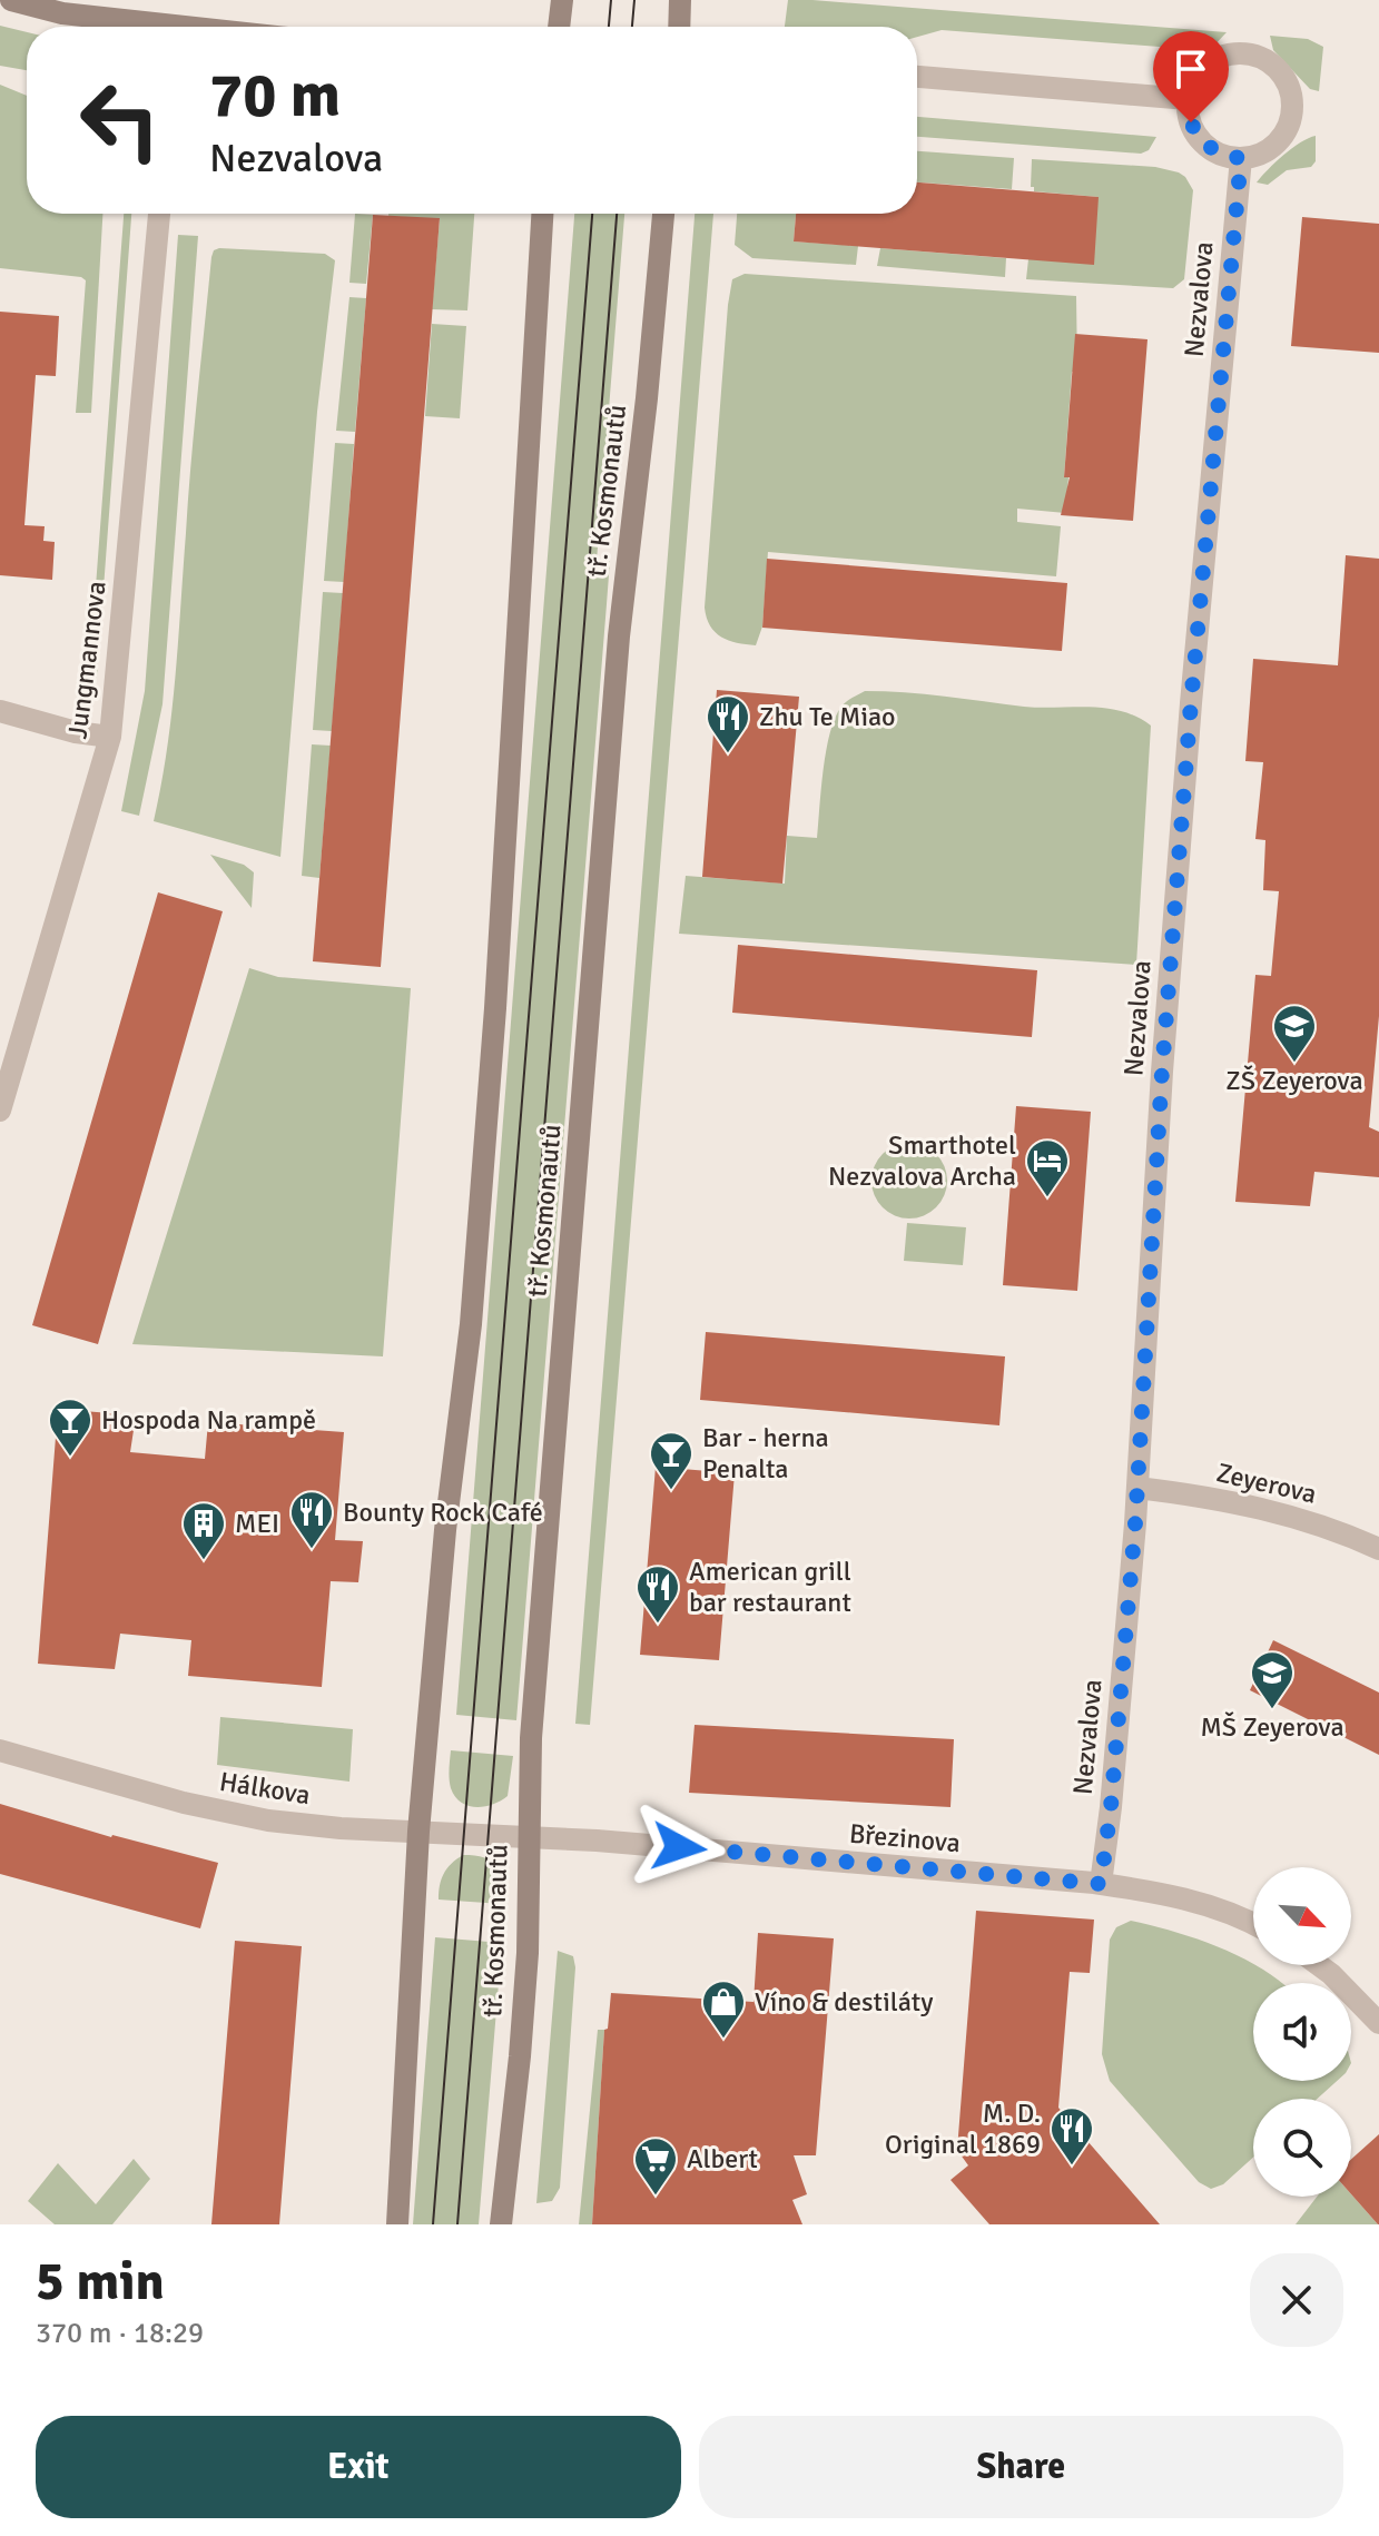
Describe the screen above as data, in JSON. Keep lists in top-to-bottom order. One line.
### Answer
{"streets":{"street":["Nezvalova","tř. Kosmonautů","Jungmannova","Zeyerova","Hálkova","Březinova"]},"crossings":[["Nezvalova","Zeyerova"],["Nezvalova","Březinova"],["tř. Kosmonautů","Hálkova"],["tř. Kosmonautů","Březinova"],["Hálkova","Březinova"]],"places":{"restaurant":["Zhu Te Miao","Bounty Rock Café","American grill bar restaurant","M. D. Original 1869"],"school or university":["ZŠ Zeyerova","MŠ Zeyerova"],"hotel":["Smarthotel Nezvalova Archa"],"bar":["Hospoda Na rampě","Bar - herna Penalta"],"building":["MEI"],"shop":["Víno & destiláty"],"supermarket":["Albert"]},"north":"bottom right","page":{"turn":["70 m","Nezvalova"],"heading":["5 min","370 m · 18:29"],"buttons":["Exit","Share"]}}
